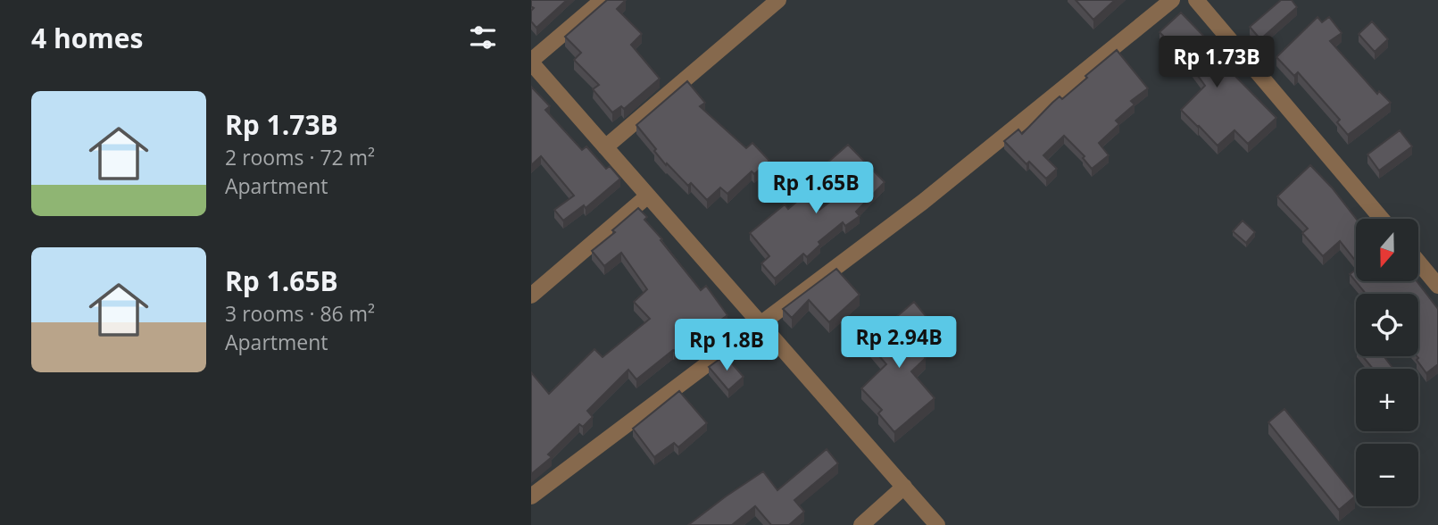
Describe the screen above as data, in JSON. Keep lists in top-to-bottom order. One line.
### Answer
{"north":"bottom","page":{"heading":"4 homes","price":["Rp 1.73B","Rp 1.65B","Rp 2.94B","Rp 1.8B"],"list":[{"name":"Rp 1.73B","note":"2 rooms · 72 m² · Apartment"},{"name":"Rp 1.65B","note":"3 rooms · 86 m² · Apartment"}],"map_buttons":["+","−"]}}
